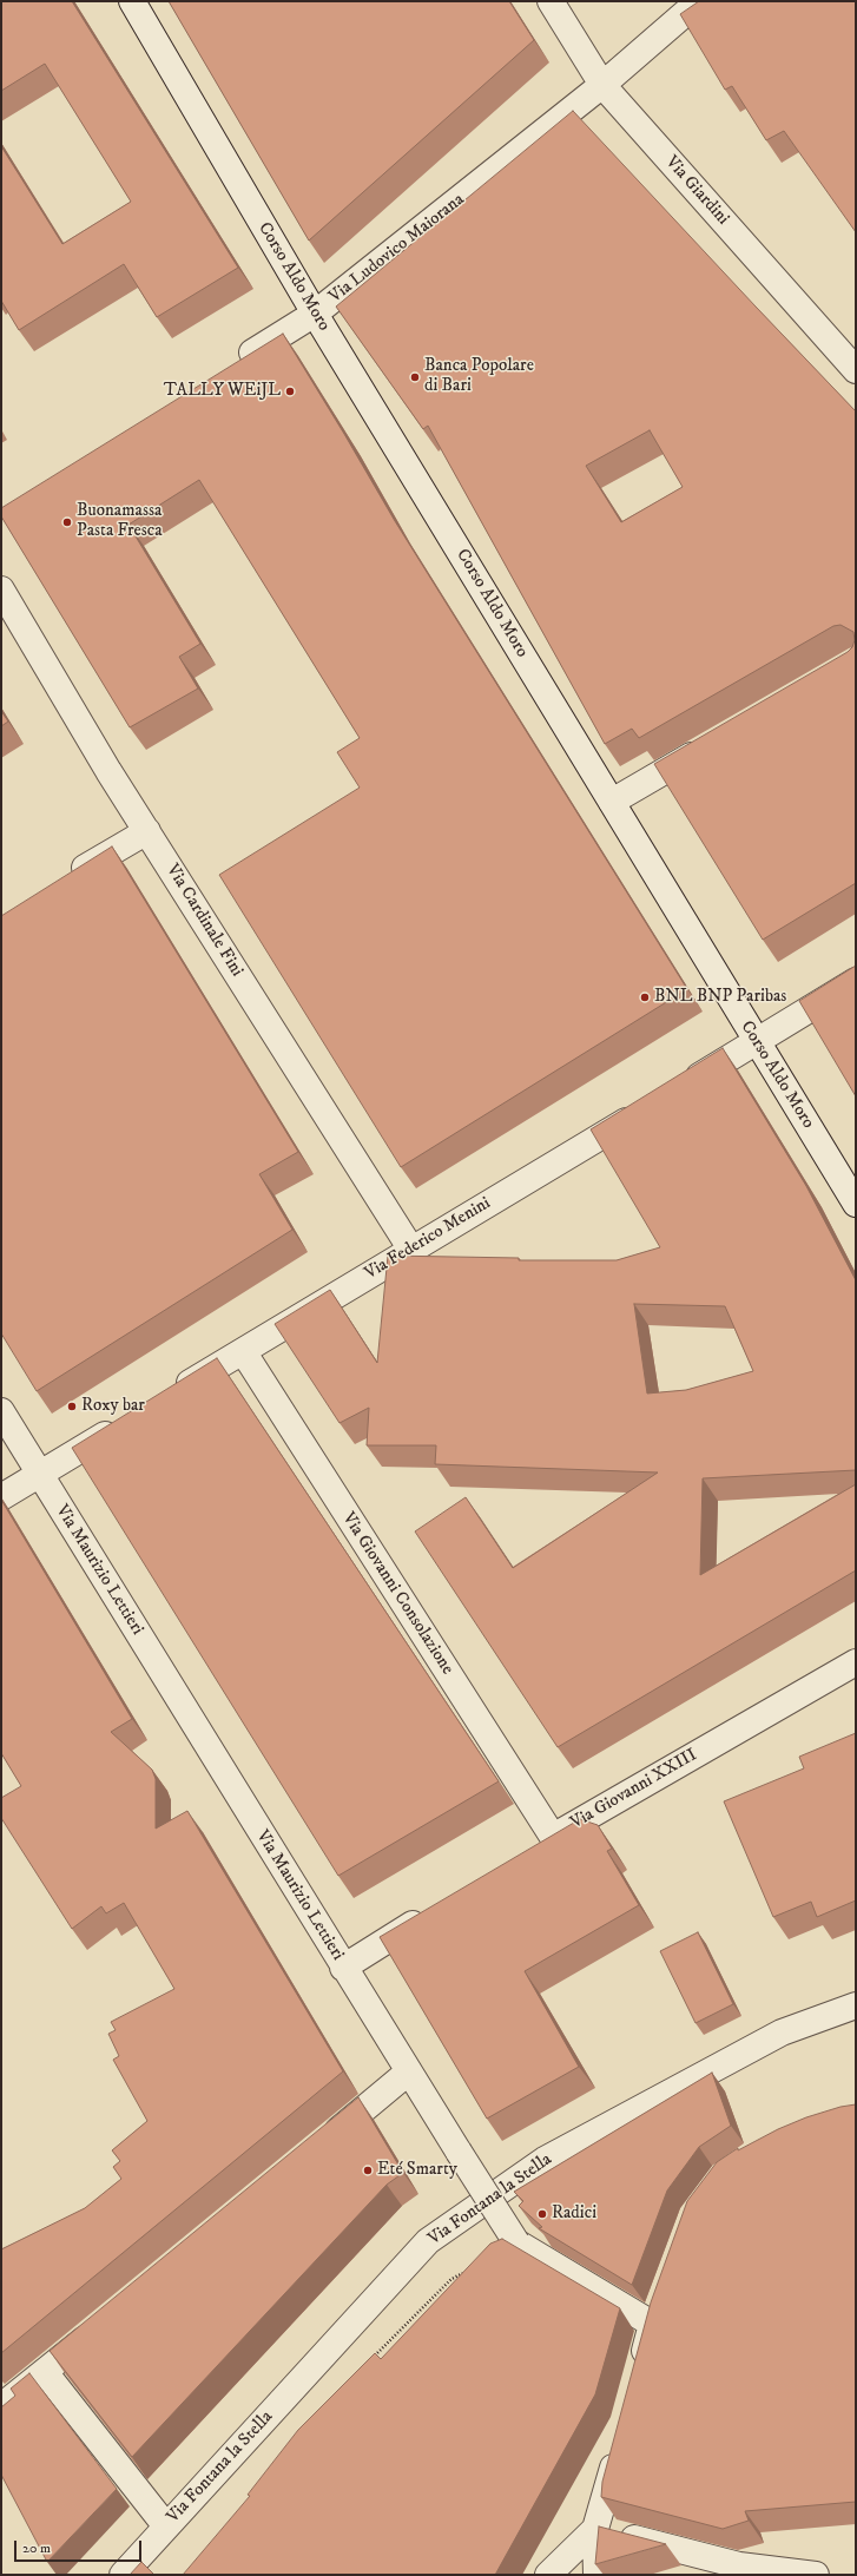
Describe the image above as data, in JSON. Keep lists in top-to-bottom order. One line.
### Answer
{"streets":{"street":["Via Giardini","Via Ludovico Maiorana","Corso Aldo Moro","Via Cardinale Fini","Via Federico Menini","Via Maurizio Lettieri","Via Giovanni Consolazione","Via Giovanni XXIII","Via Fontana la Stella"]},"crossings":[["Via Giardini","Via Ludovico Maiorana"],["Via Ludovico Maiorana","Corso Aldo Moro"],["Via Cardinale Fini","Via Federico Menini"],["Via Federico Menini","Via Giovanni Consolazione"],["Via Giovanni Consolazione","Via Giovanni XXIII"]],"places":["Banca Popolare di Bari","TALLY WEiJL","Buonamassa Pasta Fresca","BNL BNP Paribas","Roxy bar","Eté Smarty","Radici"],"scale_bar":"20 m"}
